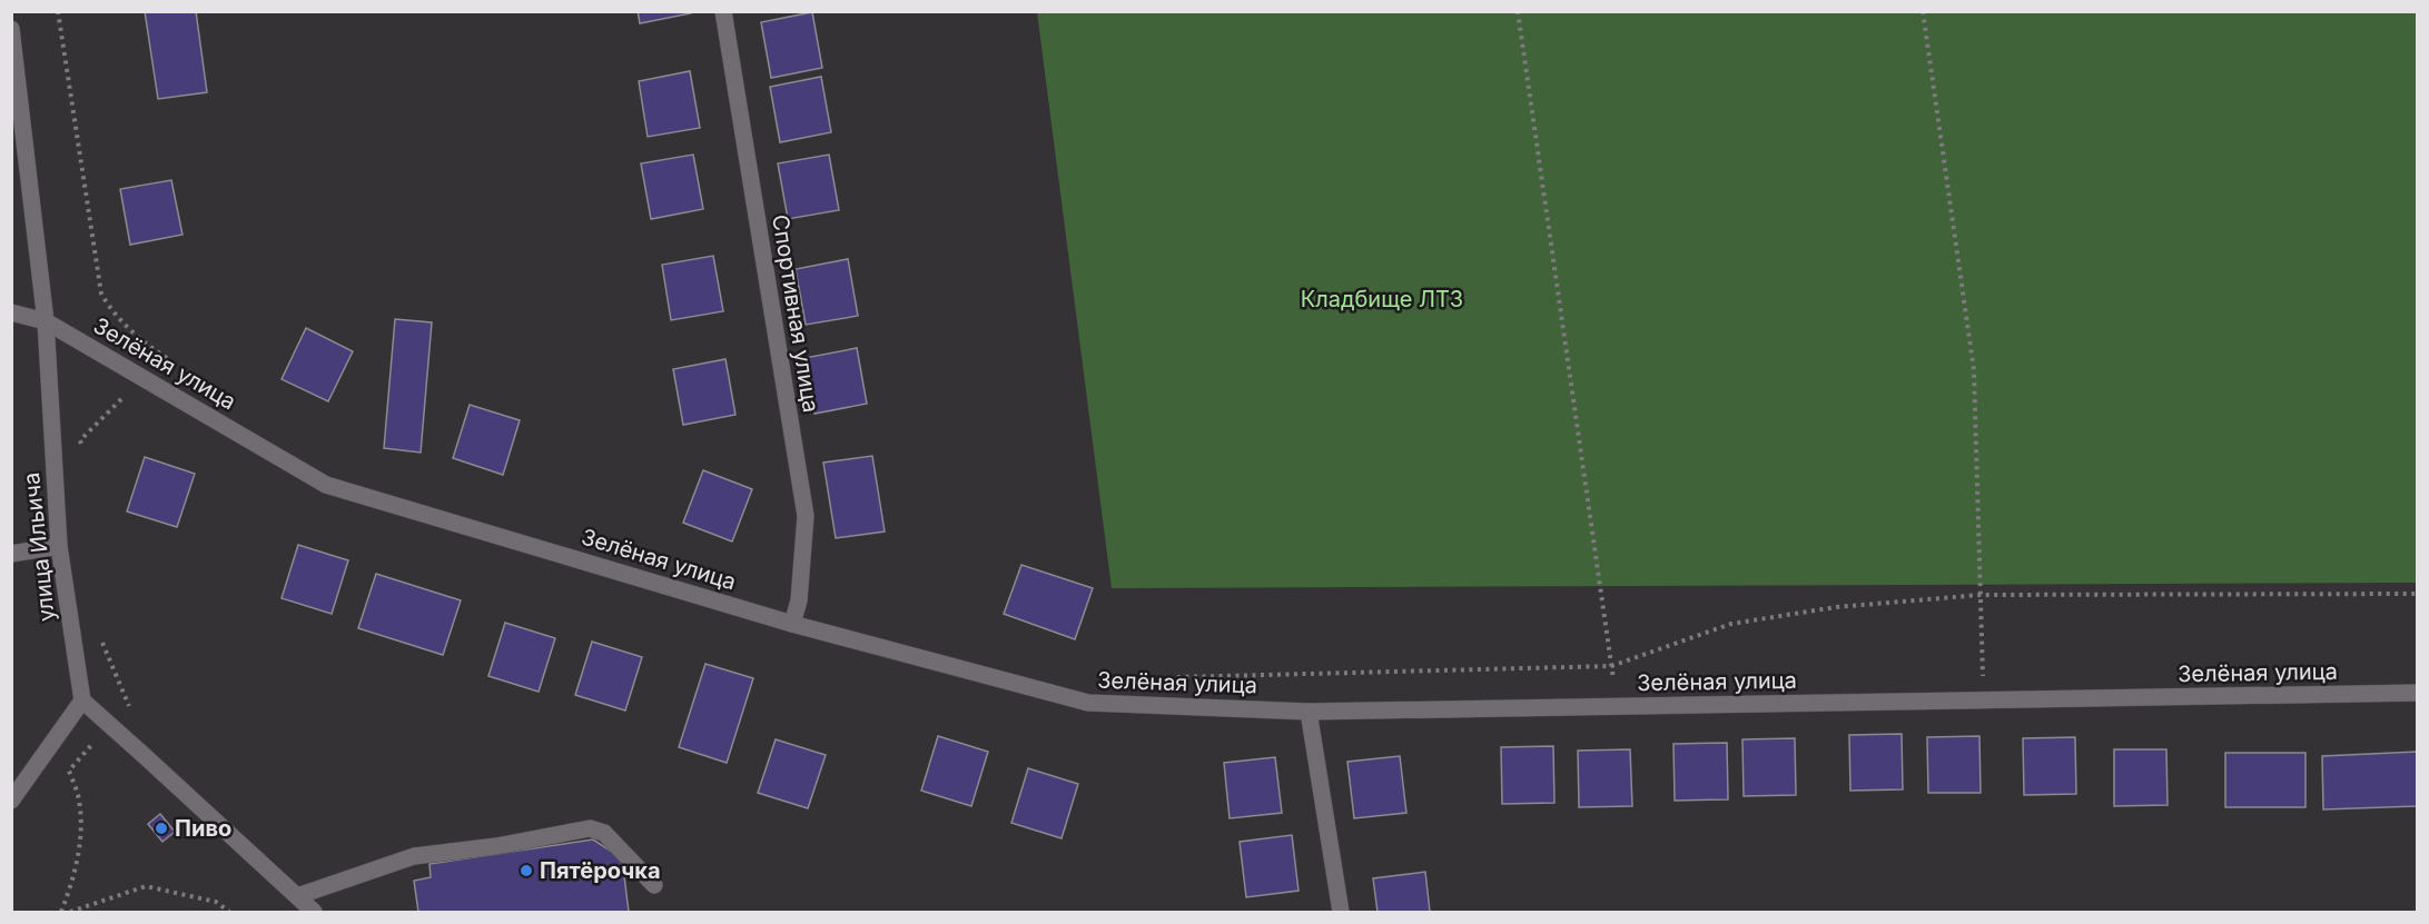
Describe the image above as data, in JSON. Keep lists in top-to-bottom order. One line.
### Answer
{"streets":{"street":["Спортивная улица","Зелёная улица","улица Ильича"]},"crossings":[["Спортивная улица","Зелёная улица"],["Зелёная улица","улица Ильича"]],"parks":["Кладбище ЛТЗ"],"places":["Пиво","Пятёрочка"]}
